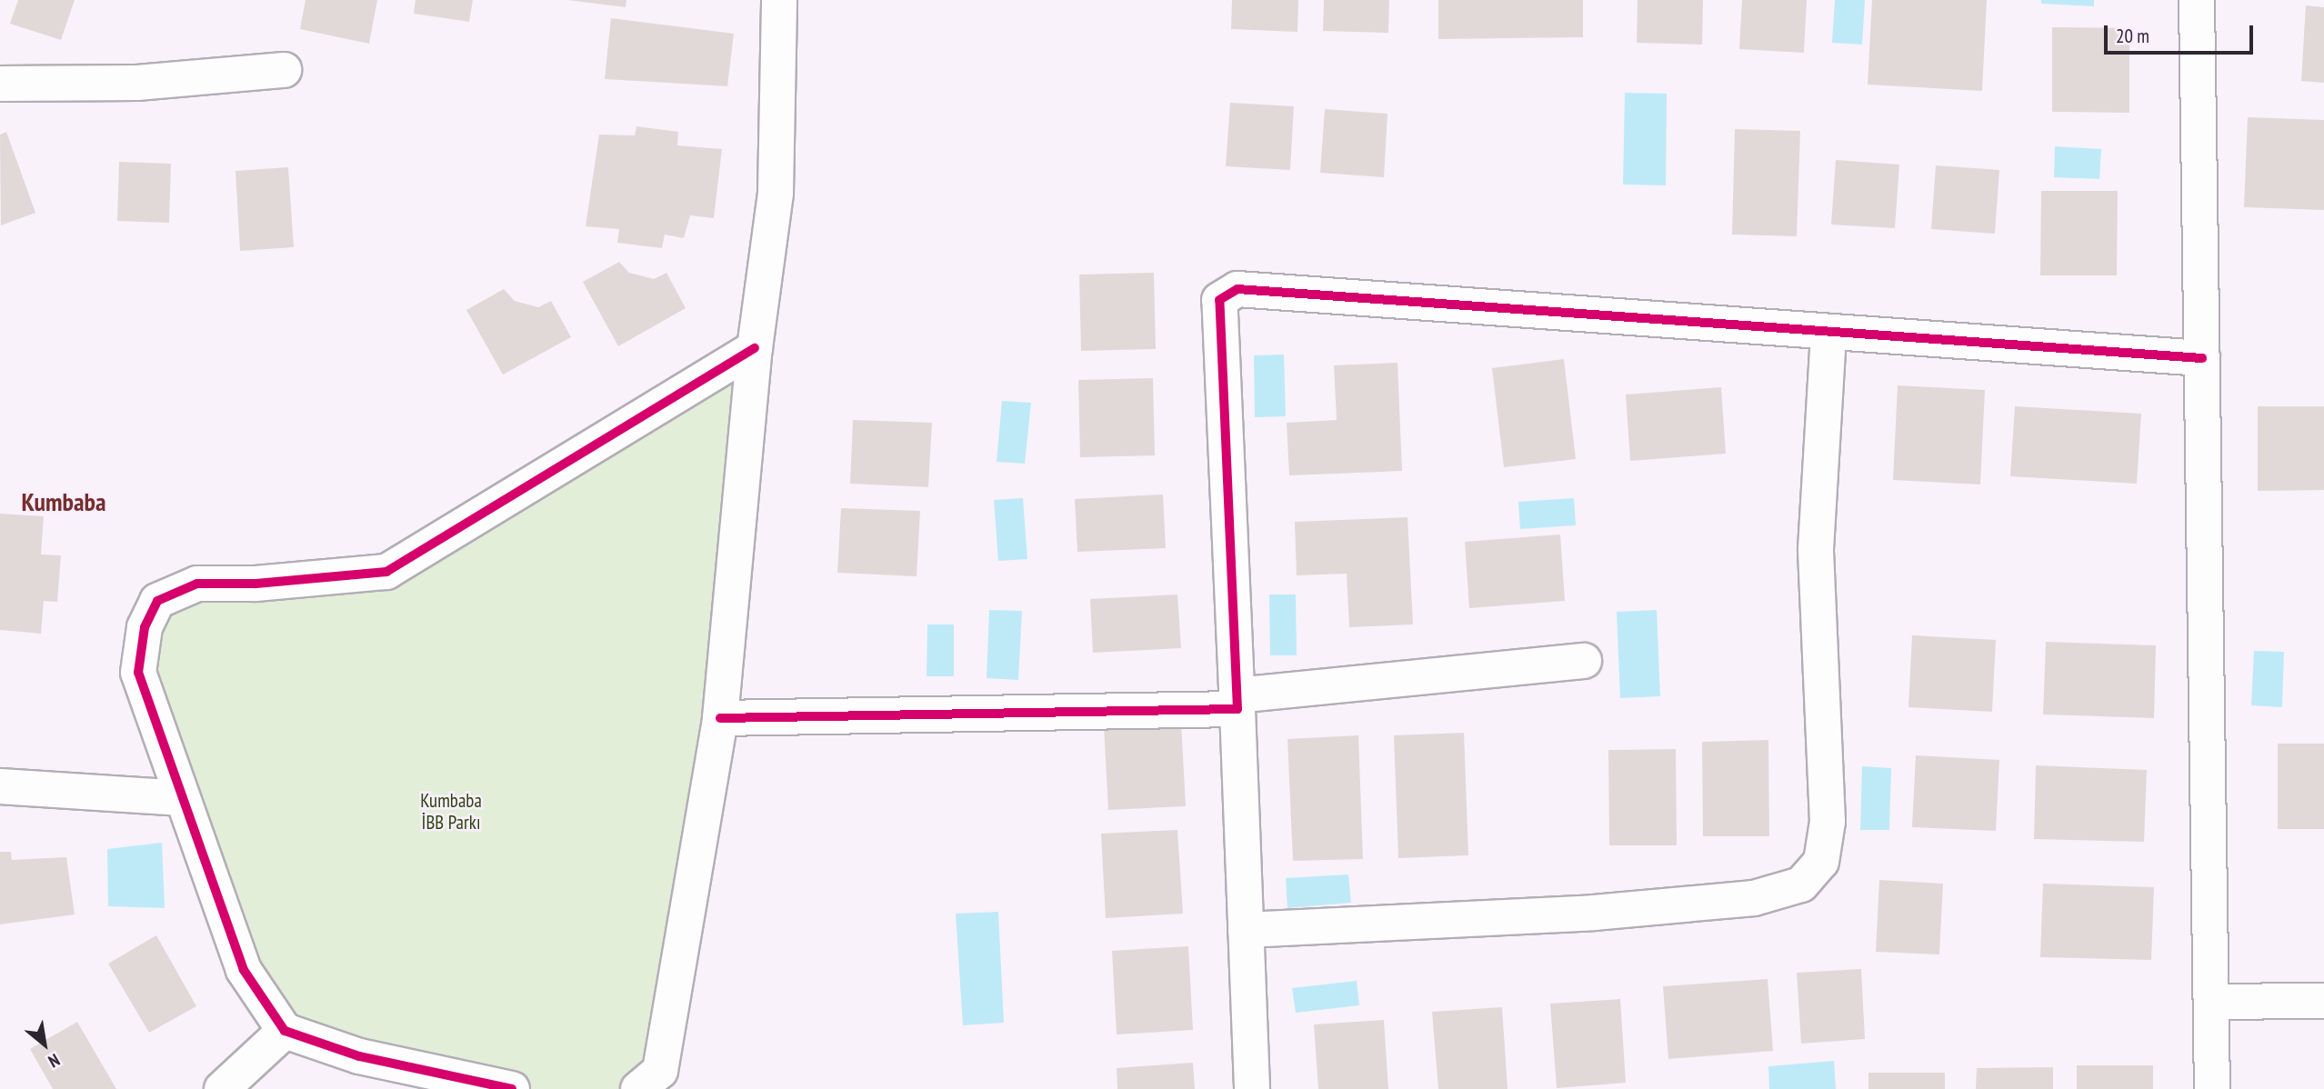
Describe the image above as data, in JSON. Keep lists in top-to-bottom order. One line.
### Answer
{"districts":["Kumbaba"],"parks":["Kumbaba İBB Parkı"],"scale_bar":"20 m","north":"bottom right"}
